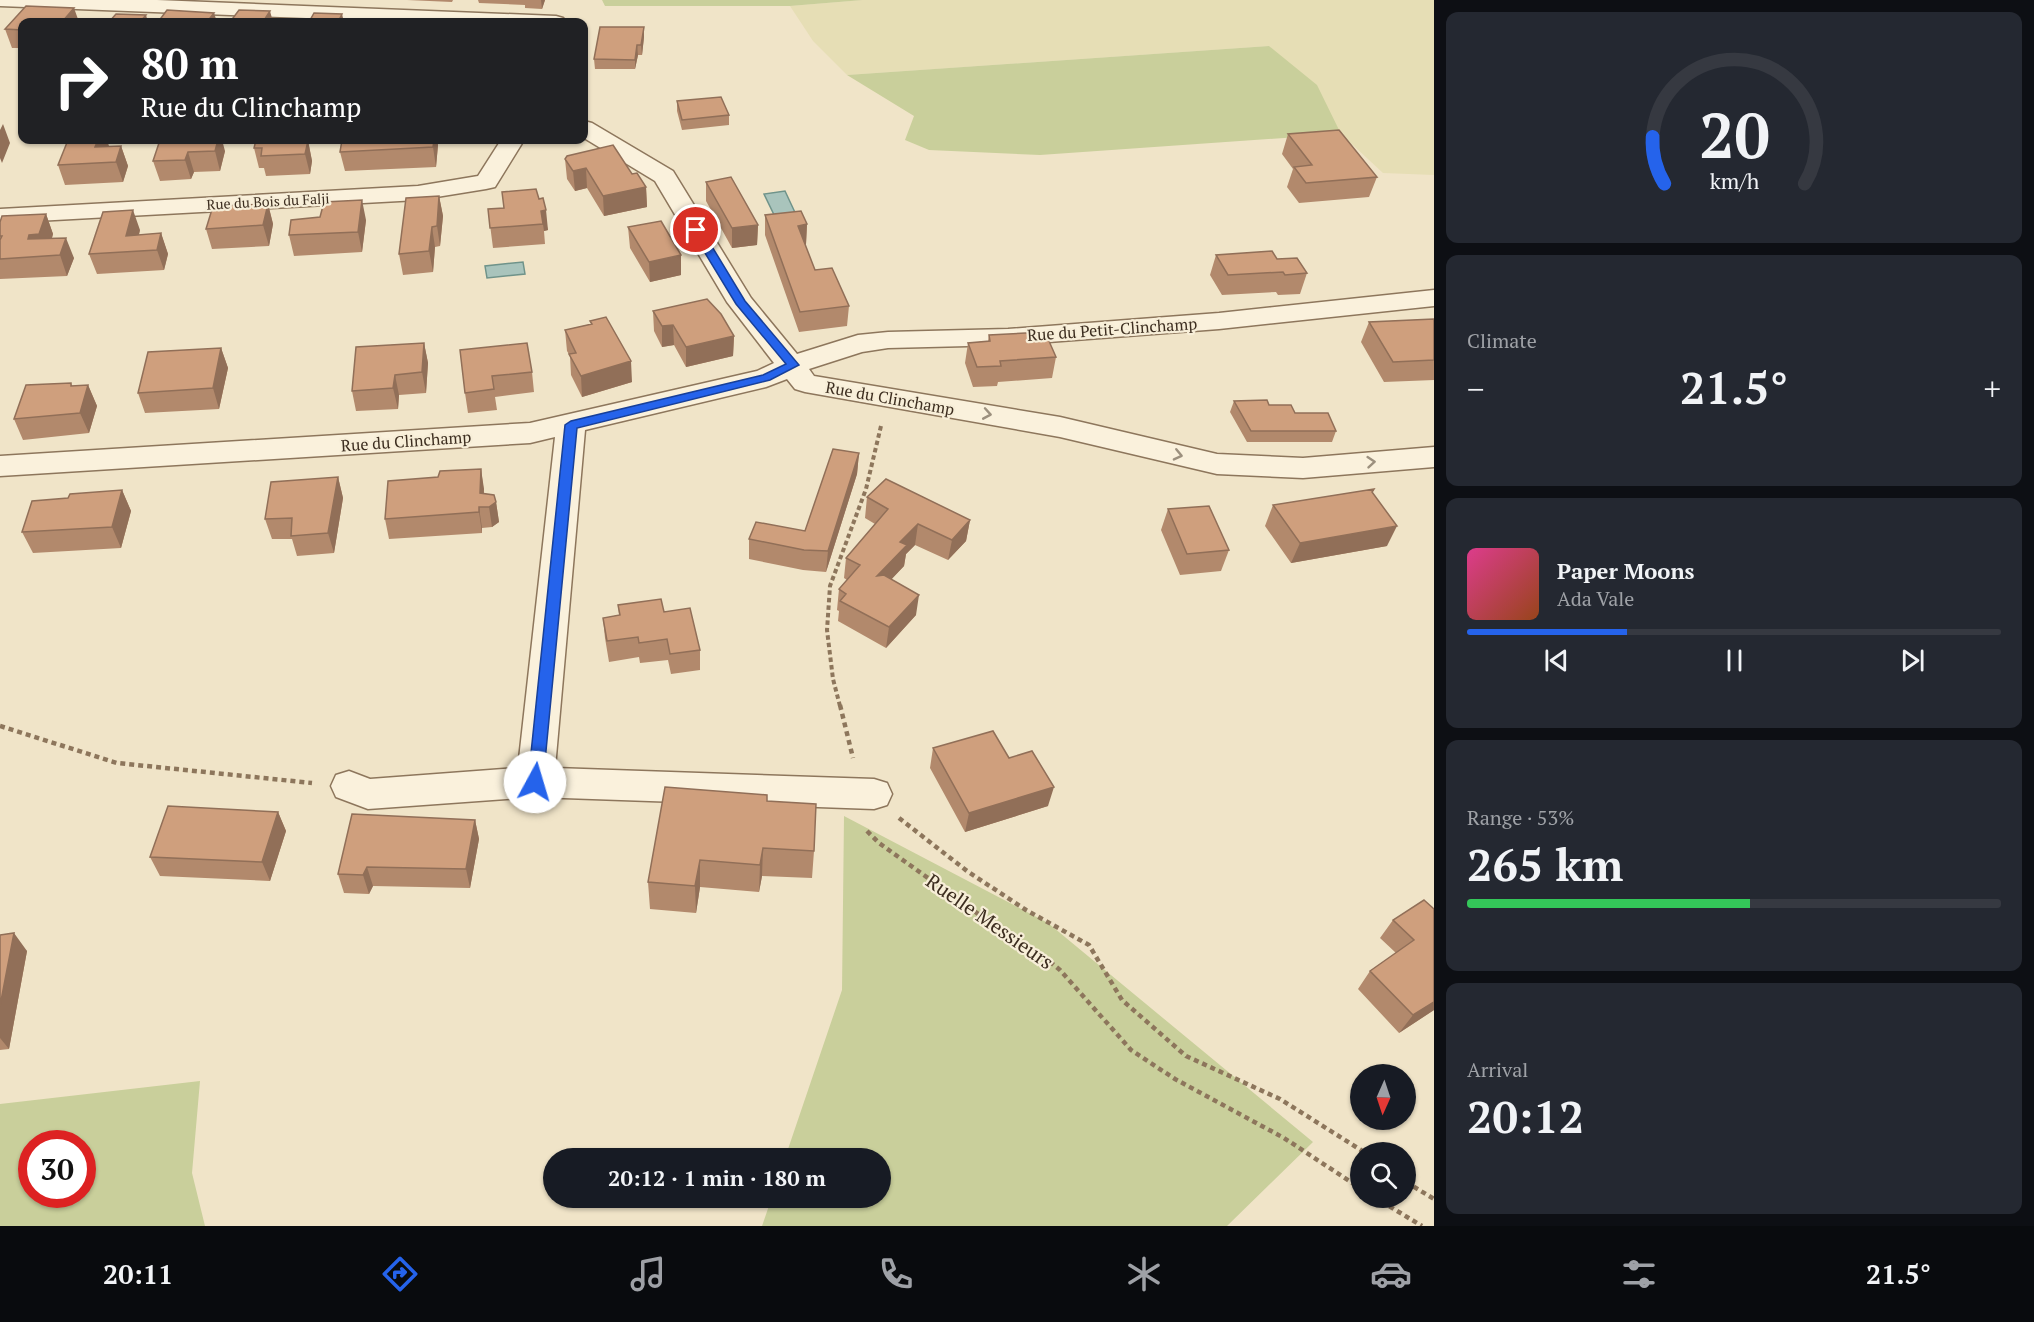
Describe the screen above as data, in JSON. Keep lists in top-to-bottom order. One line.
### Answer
{"streets":{"street":["Rue du Bois du Falji","Rue du Petit-Clinchamp","Rue du Clinchamp"],"path":["Ruelle Messieurs"]},"crossings":[["Rue du Petit-Clinchamp","Rue du Clinchamp"],["Rue du Clinchamp","Ruelle Messieurs"]],"one_way":["Rue du Clinchamp"],"north":"bottom","page":{"turn":["80 m","Rue du Clinchamp"],"tile":["Climate",["Range · 53%","265 km"],["Arrival","20:12"]],"heat":["−","21.5°","+"],"song":["Paper Moons","Ada Vale"],"limit":"30","trip":"20:12 · 1 min · 180 m","tabs":["20:11","21.5°"],"gauge":["20","km/h"]}}
